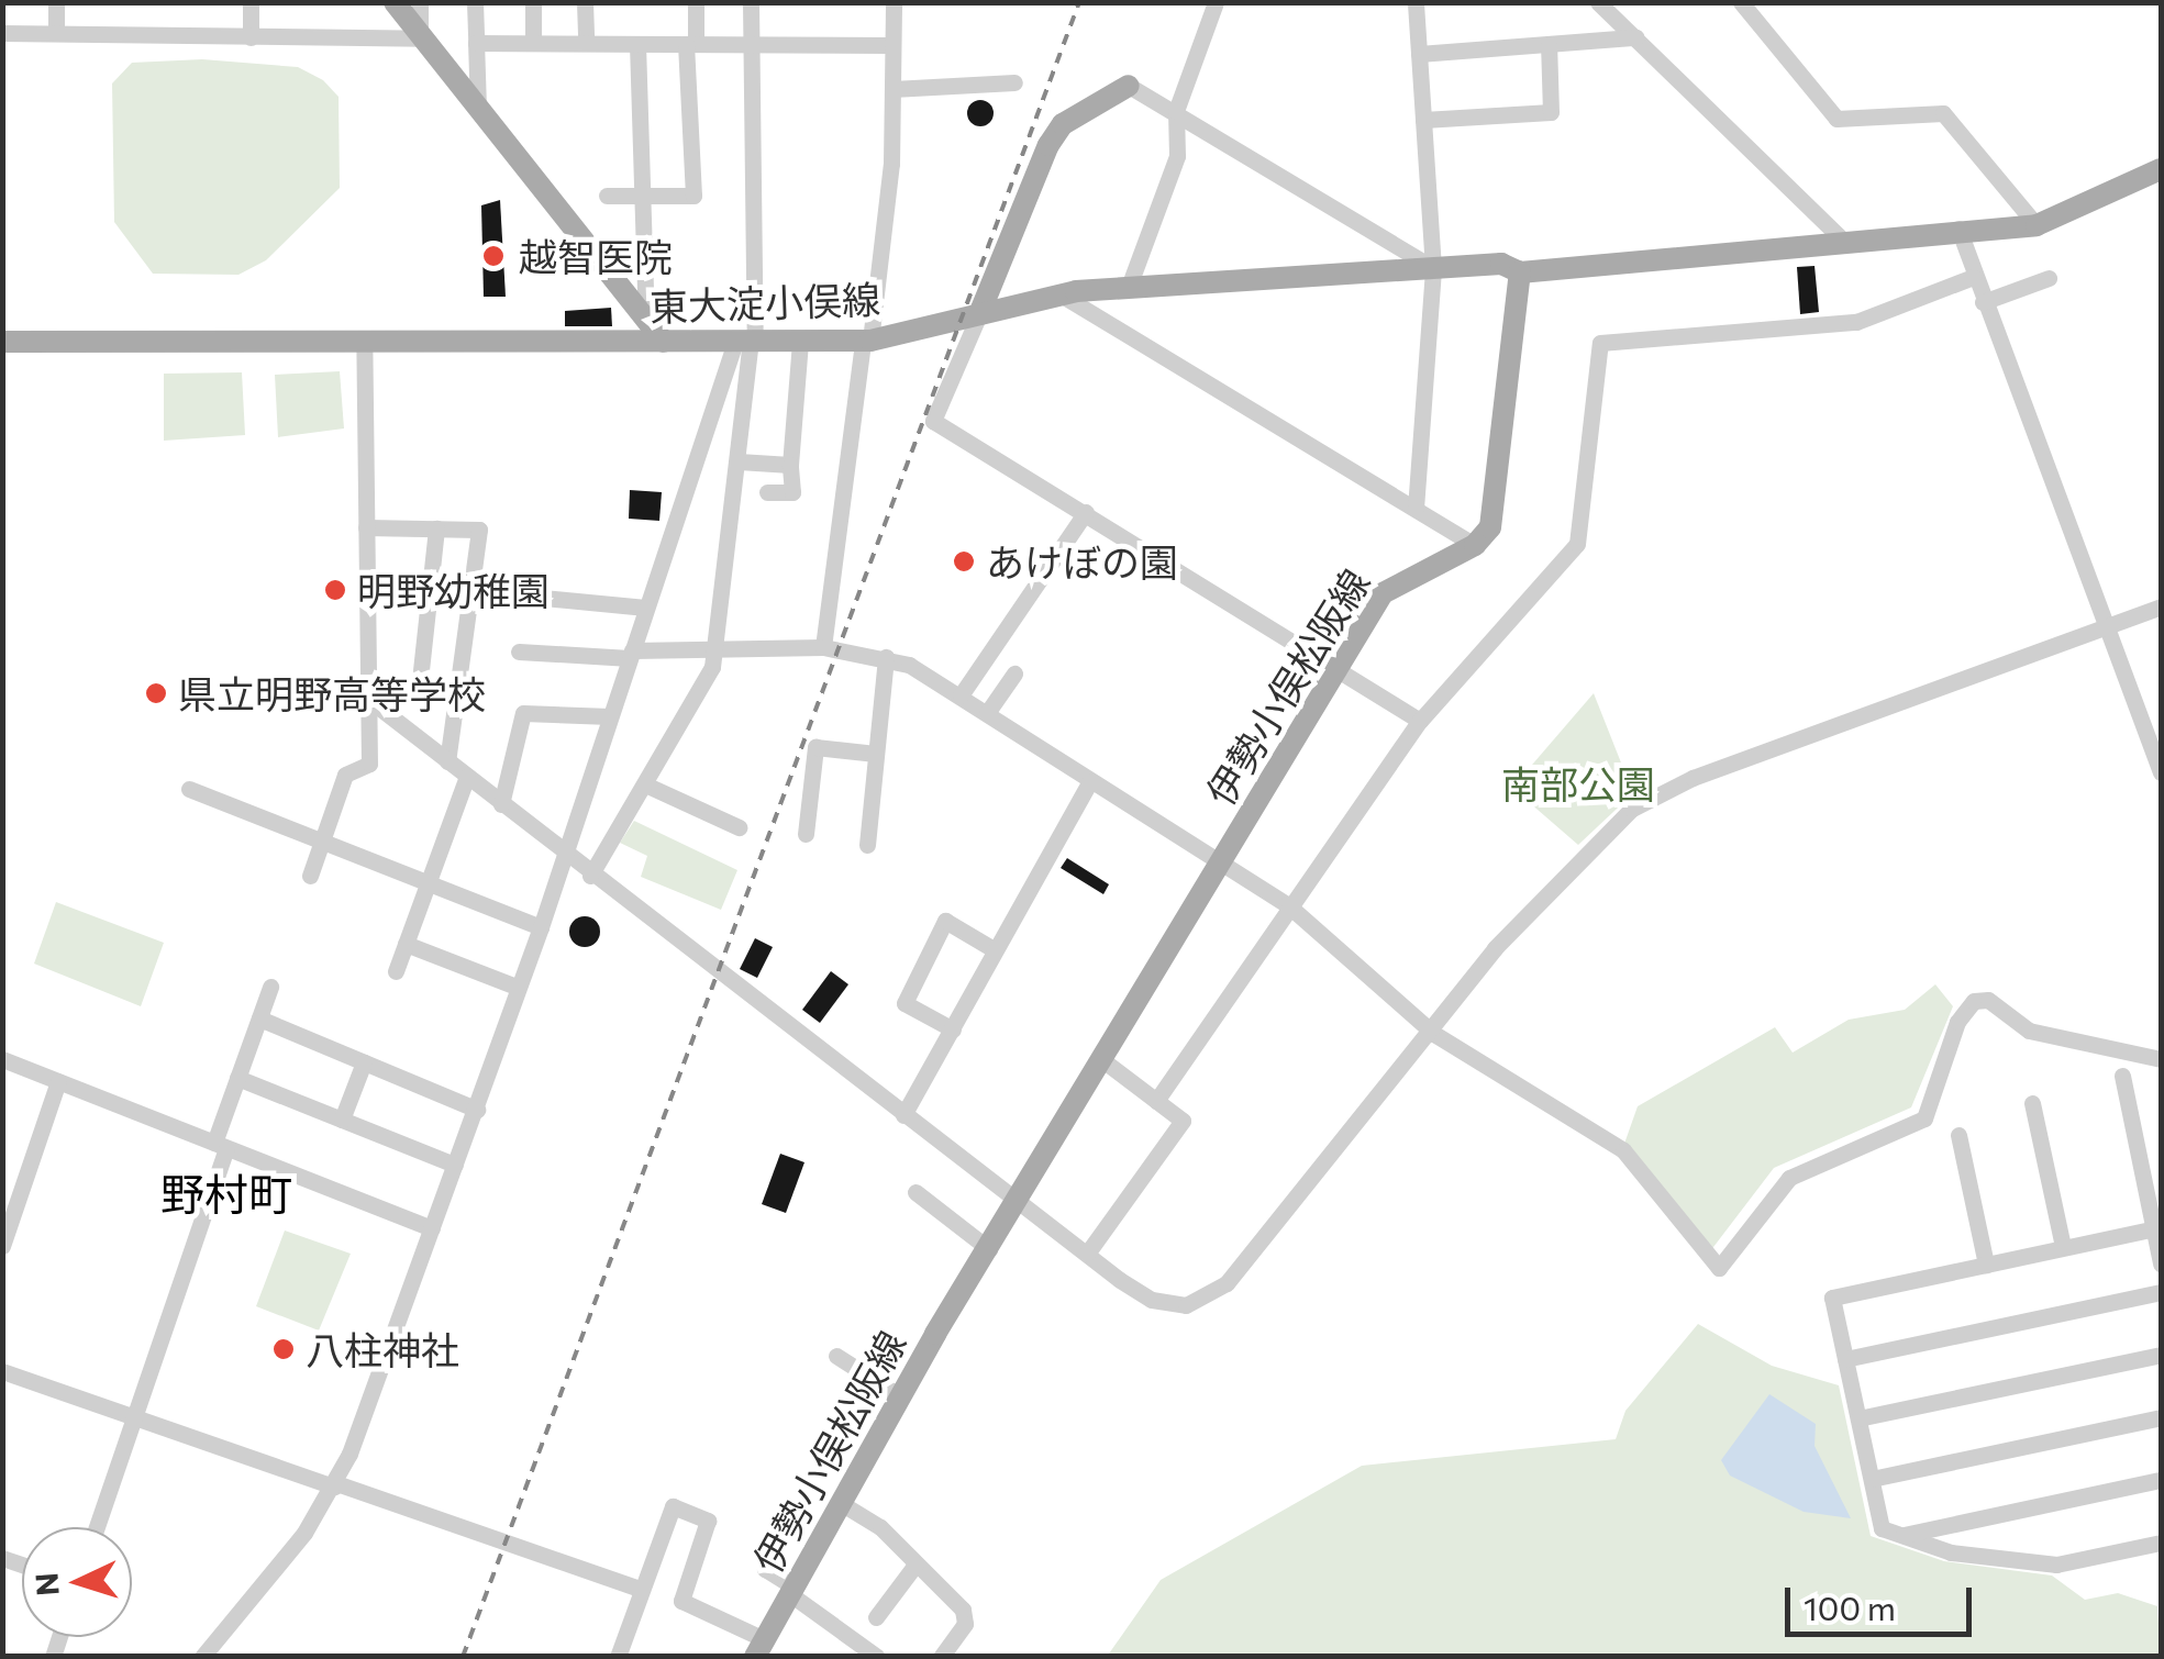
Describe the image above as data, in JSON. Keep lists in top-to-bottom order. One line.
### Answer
{"streets":{"main road":["東大淀小俣線","伊勢小俣松阪線"]},"districts":["野村町"],"parks":["南部公園"],"places":["越智医院","あけぼの園","明野幼稚園","県立明野高等学校","八柱神社"],"scale_bar":"100 m","north":"left"}
